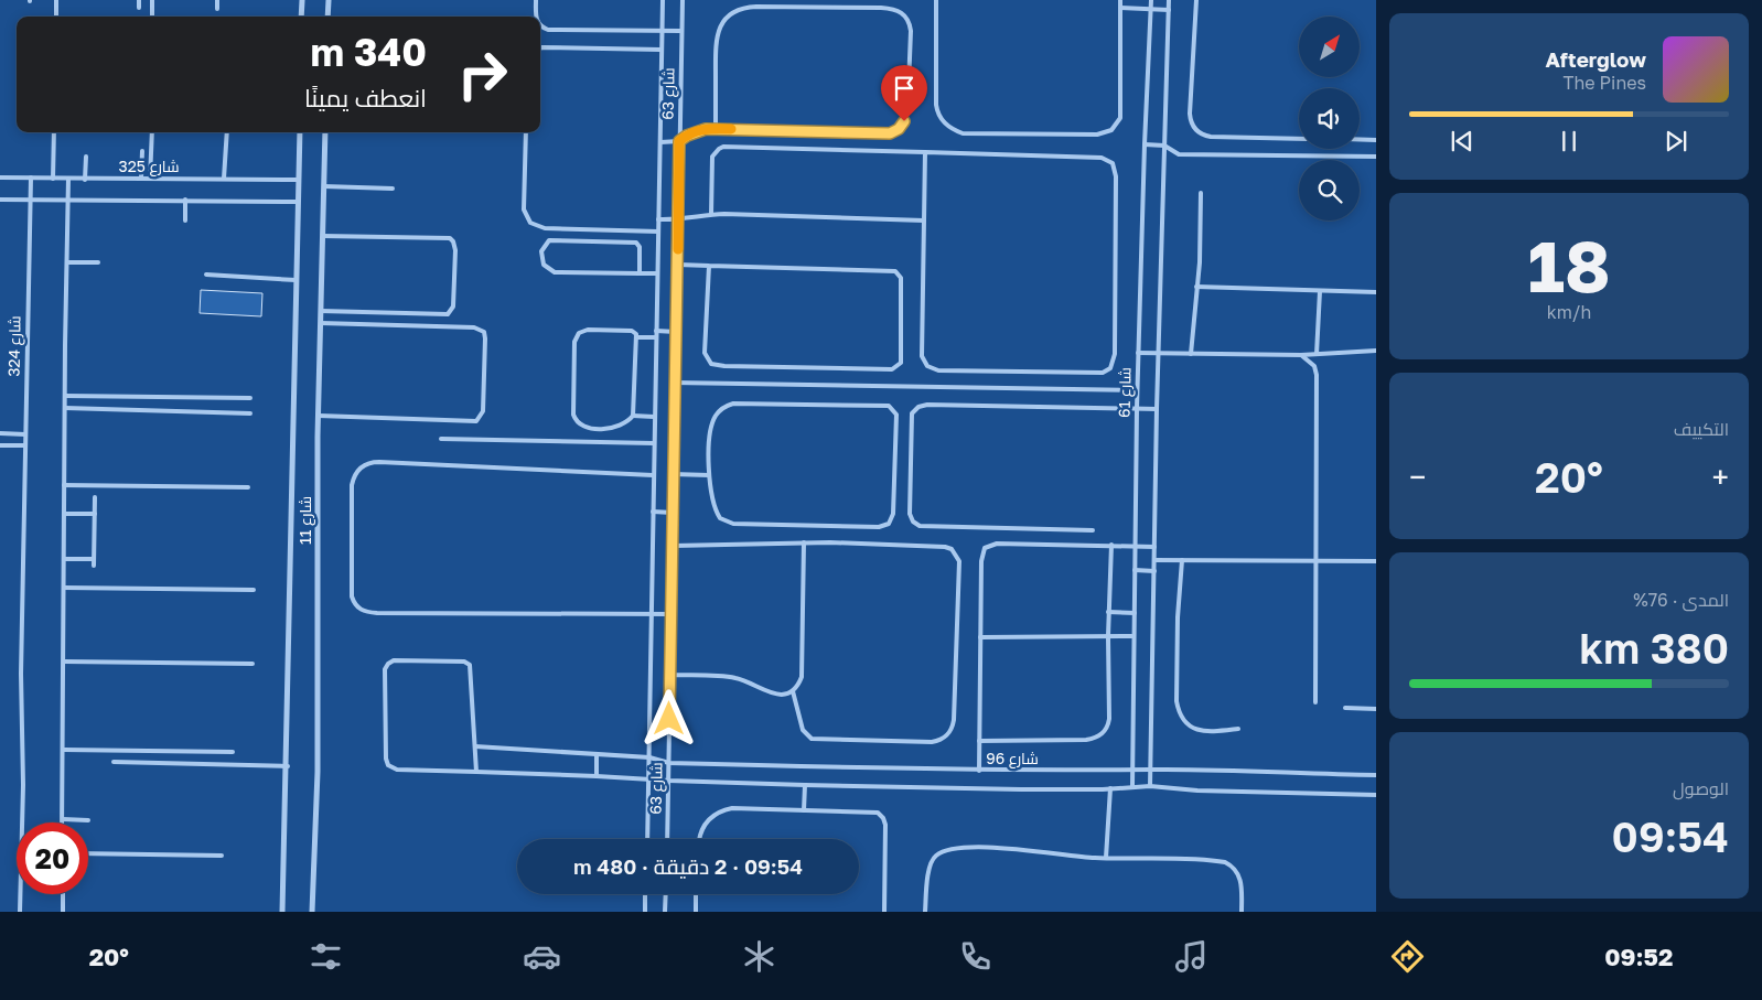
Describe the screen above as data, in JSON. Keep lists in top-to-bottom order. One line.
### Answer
{"streets":{"street":["شارع 11"],"lane":["شارع 63","شارع 325","شارع 324","شارع 61","شارع 96"]},"crossings":[["شارع 63","شارع 96"],["شارع 325","شارع 324"],["شارع 325","شارع 11"],["شارع 61","شارع 96"]],"north":"top right","page":{"turn":["340 m","انعطف يمينًا"],"song":["Afterglow","The Pines"],"tile":[["18","km/h"],"التكييف",["المدى · 76%","380 km"],["الوصول","09:54"]],"heat":["−","20°","+"],"limit":"20","trip":"09:54 · 2 دقيقة · 480 m","tabs":["09:52","20°"]}}
